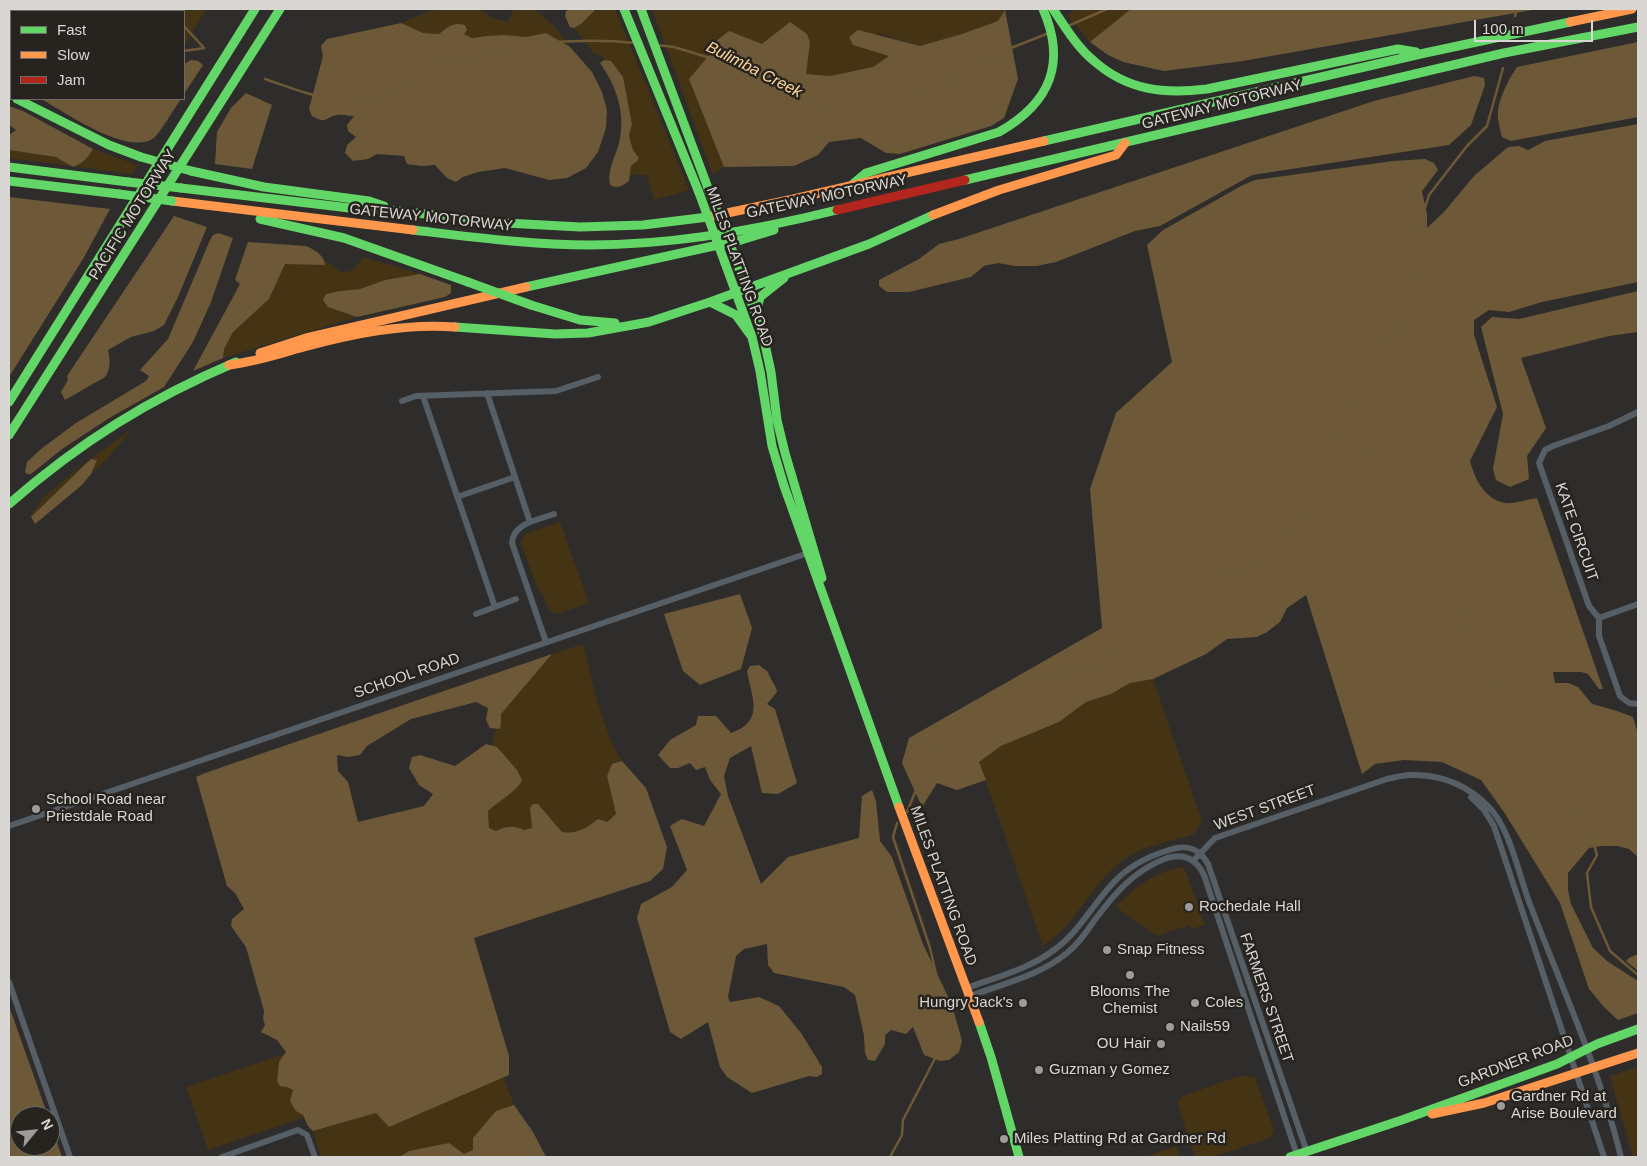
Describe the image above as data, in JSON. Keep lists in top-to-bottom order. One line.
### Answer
{"streets":{"main road":["GATEWAY MOTORWAY","PACIFIC MOTORWAY","MILES PLATTING ROAD","GARDNER ROAD"],"street":["KATE CIRCUIT","SCHOOL ROAD","WEST STREET","FARMERS STREET"]},"crossings":[["MILES PLATTING ROAD","SCHOOL ROAD"],["WEST STREET","FARMERS STREET"],["FARMERS STREET","GARDNER ROAD"]],"water":["Bulimba Creek"],"places":["School Road near Priestdale Road","Rochedale Hall","Snap Fitness","Blooms The Chemist","Hungry Jack's","Coles","Nails59","OU Hair","Guzman y Gomez","Gardner Rd at Arise Boulevard","Miles Platting Rd at Gardner Rd"],"legend":["Fast","Slow","Jam"],"scale_bar":"100 m","north":"top right"}
